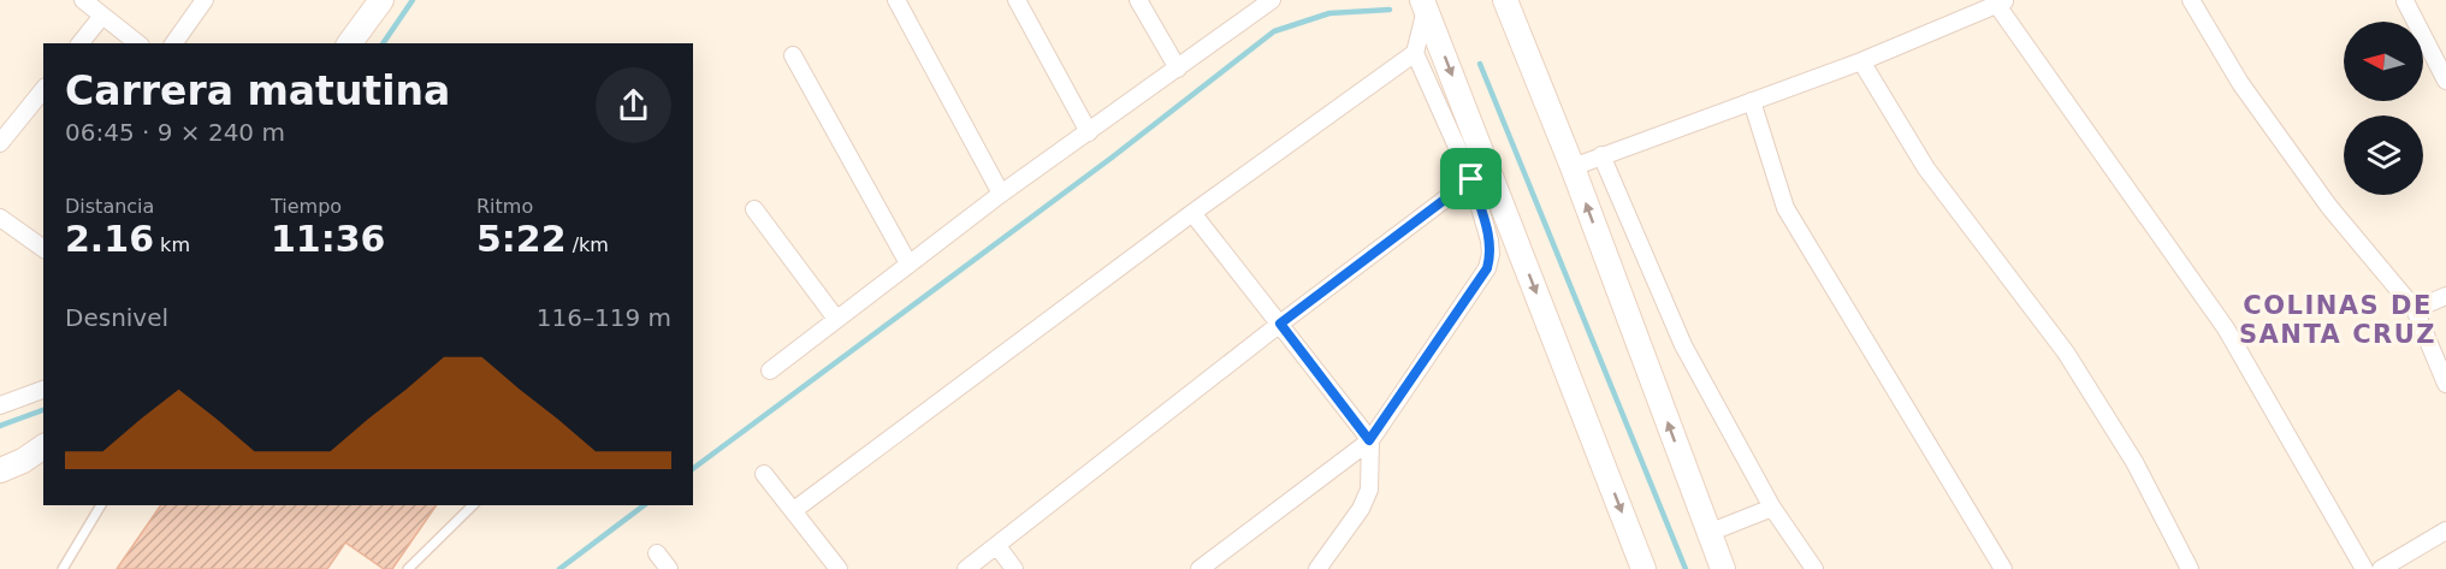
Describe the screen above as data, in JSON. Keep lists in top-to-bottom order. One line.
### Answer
{"districts":["COLINAS DE SANTA CRUZ"],"north":"left","page":{"heading":["Carrera matutina","06:45 · 9 × 240 m"],"stats":[["Distancia","2.16 km"],["Tiempo","11:36"],["Ritmo","5:22 /km"]],"chart":["Desnivel","116–119 m"]}}
